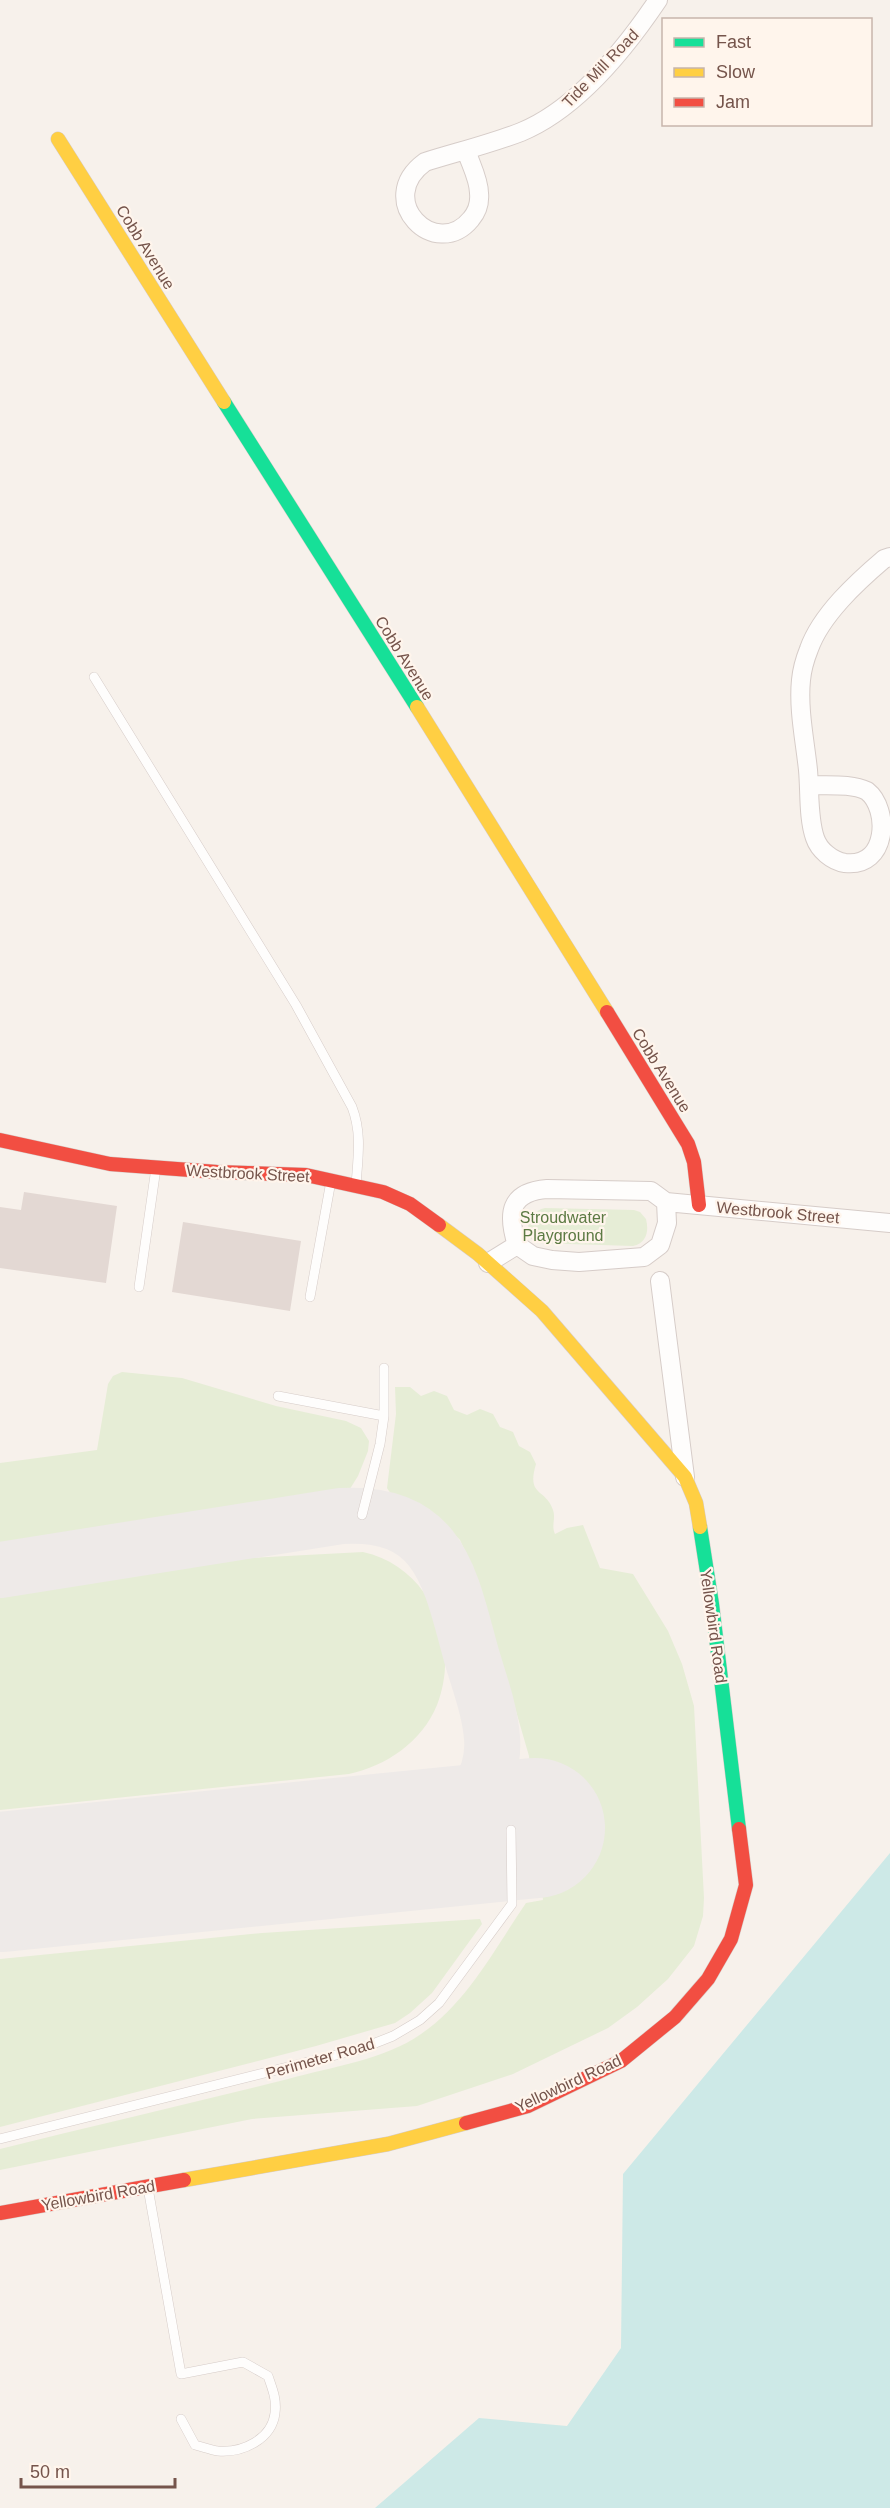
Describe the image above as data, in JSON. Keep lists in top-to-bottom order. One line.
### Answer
{"streets":{"street":["Tide Mill Road","Cobb Avenue","Westbrook Street","Yellowbird Road"],"lane":["Perimeter Road"]},"crossings":[["Cobb Avenue","Westbrook Street"],["Westbrook Street","Yellowbird Road"]],"parks":["Stroudwater Playground"],"legend":["Fast","Slow","Jam"],"scale_bar":"50 m"}
